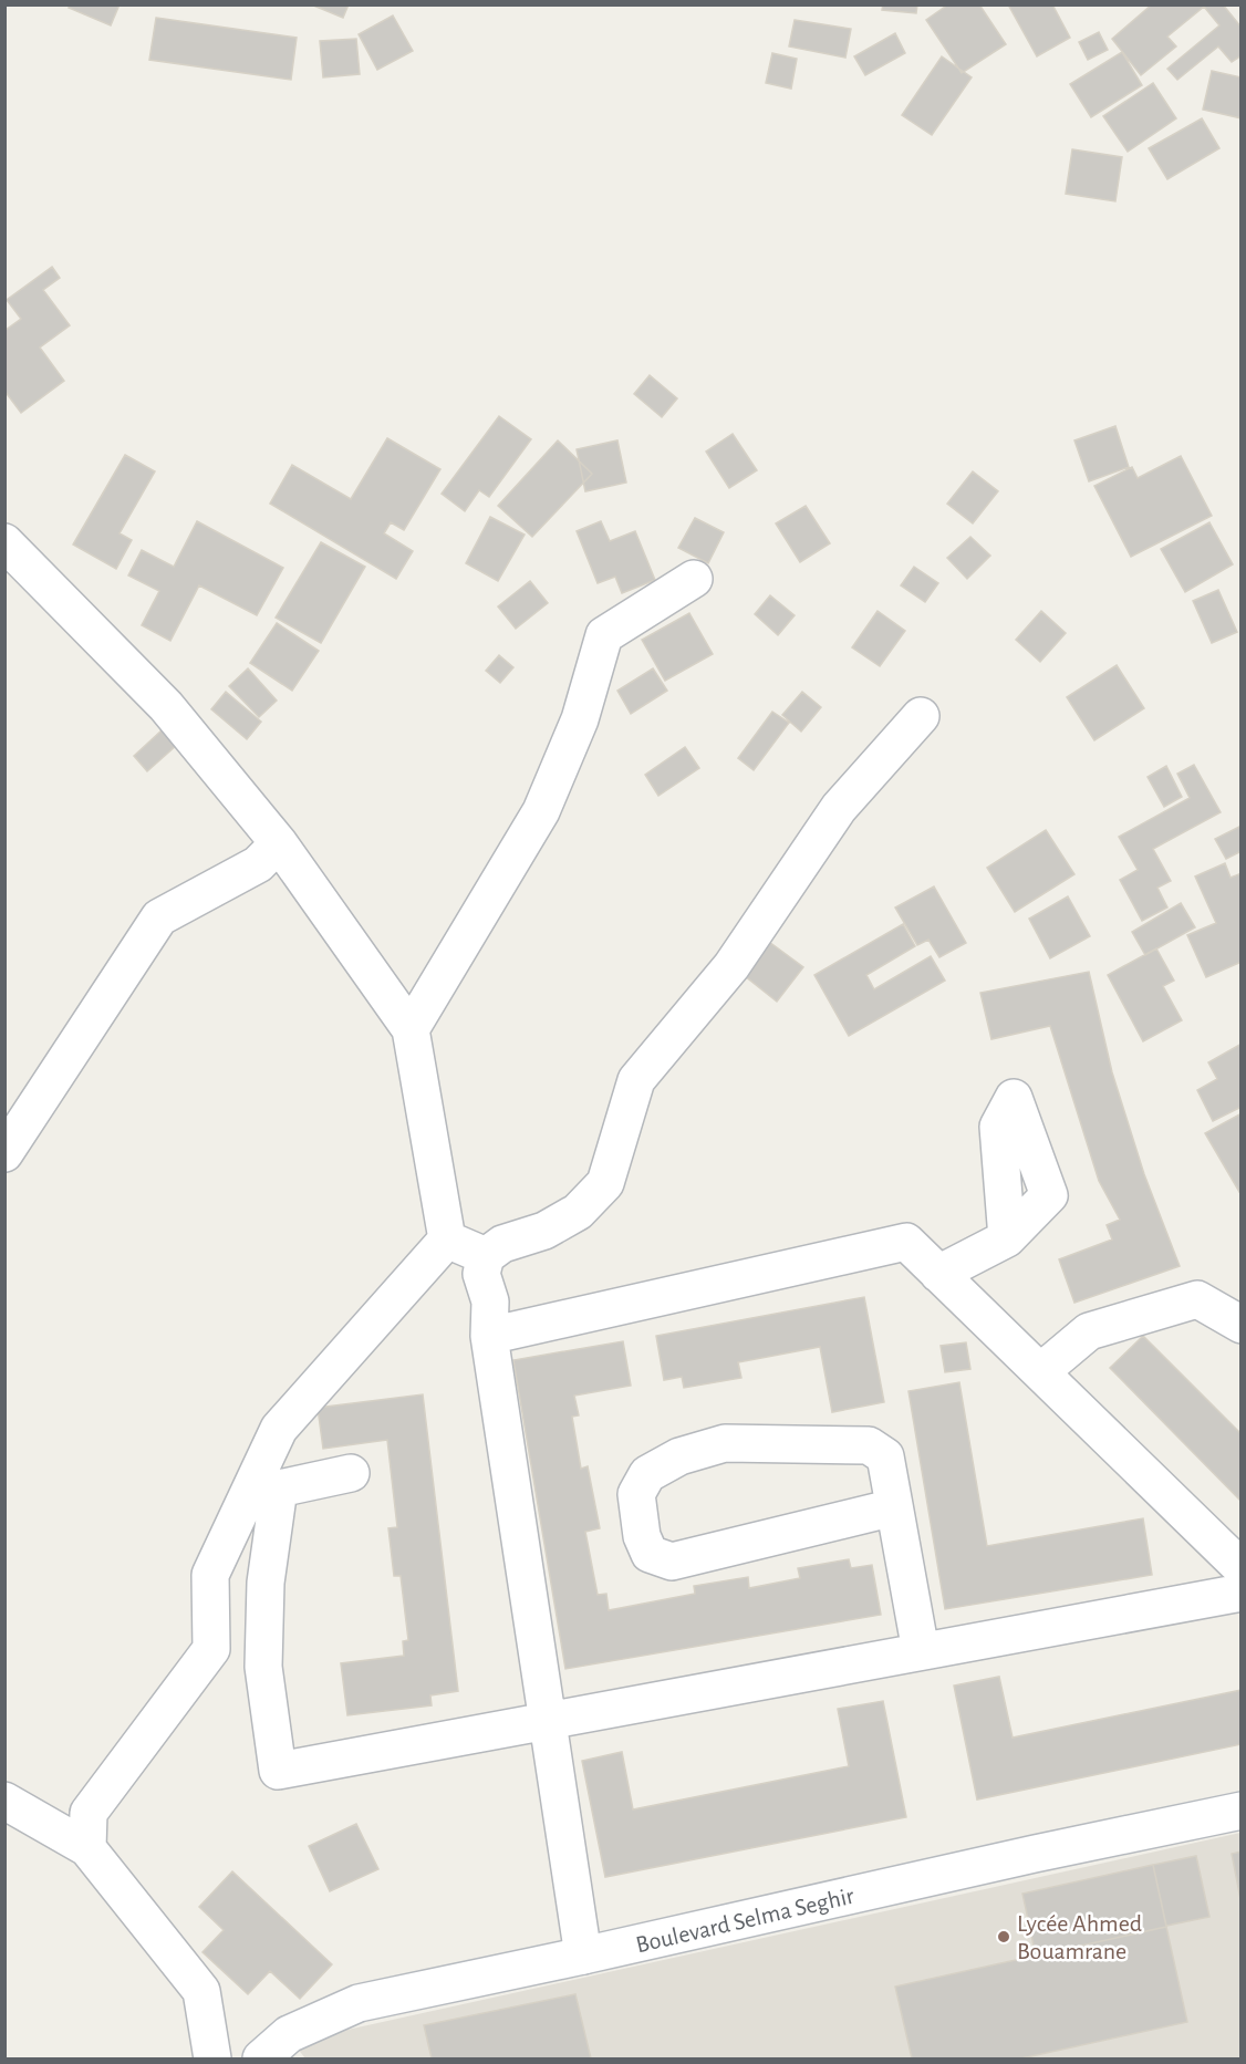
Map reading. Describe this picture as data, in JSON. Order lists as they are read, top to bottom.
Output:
{
  "streets": {
    "street": ["Boulevard Selma Seghir"]
  },
  "places": ["Lycée Ahmed Bouamrane"]
}
